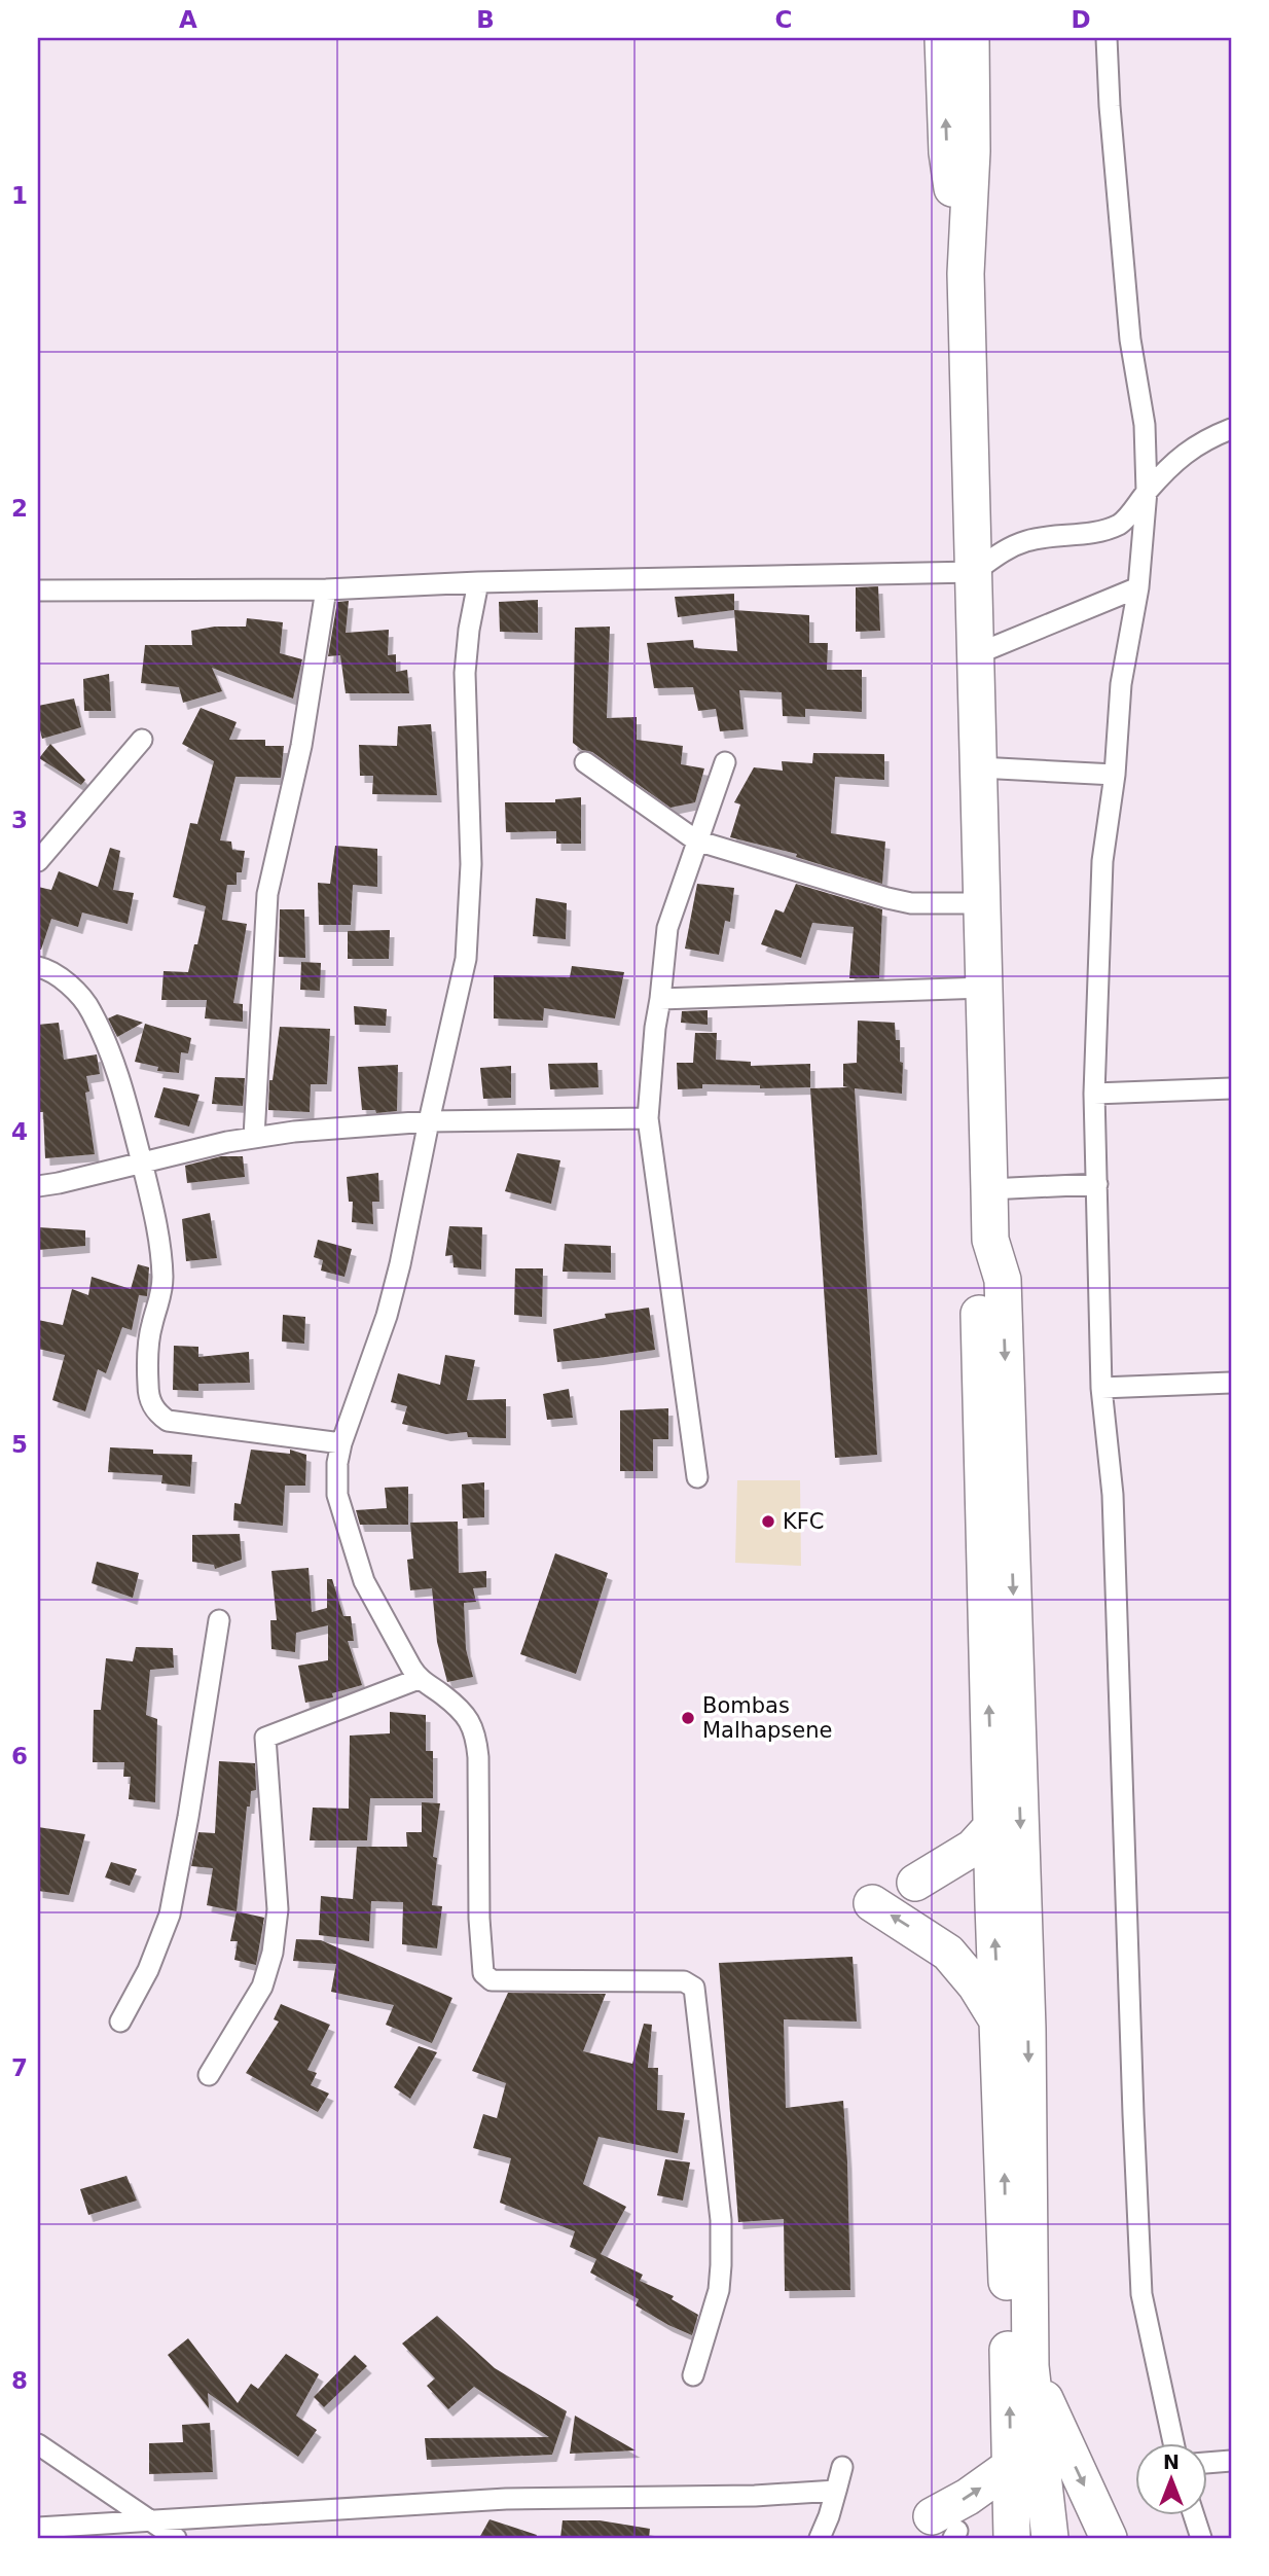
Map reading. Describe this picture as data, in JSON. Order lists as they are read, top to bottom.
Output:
{
  "places": ["KFC", "Bombas Malhapsene"],
  "north": "top",
  "grid": {
    "columns": [
      "A",
      "B",
      "C",
      "D"
    ],
    "rows": [
      "1",
      "2",
      "3",
      "4",
      "5",
      "6",
      "7",
      "8"
    ]
  }
}
